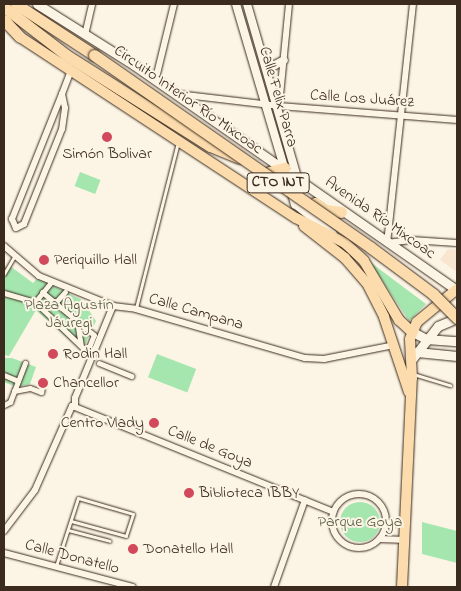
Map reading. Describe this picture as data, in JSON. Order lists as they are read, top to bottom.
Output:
{
  "streets": {
    "highway": ["Circuito Interior Río Mixcoac", "CTO INT"],
    "main road": ["Avenida Río Mixcoac"],
    "street": [
      "Calle Felix Parra",
      "Calle Los Juárez",
      "Calle Campana",
      "Calle de Goya",
      "Calle Donatello"
    ]
  },
  "crossings": [
    ["Calle Felix Parra", "Calle Los Juárez"],
    ["Calle Felix Parra", "CTO INT"],
    ["Calle Felix Parra", "Avenida Río Mixcoac"],
    ["Calle Los Juárez", "Avenida Río Mixcoac"],
    ["CTO INT", "Calle Campana"]
  ],
  "parks": ["Plaza Agustín Jáuregi", "Parque Goya"],
  "places": [
    "Simón Bolivar",
    "Periquillo Hall",
    "Rodin Hall",
    "Chancellor",
    "Centro Vlady",
    "Biblioteca IBBY",
    "Donatello Hall"
  ]
}
